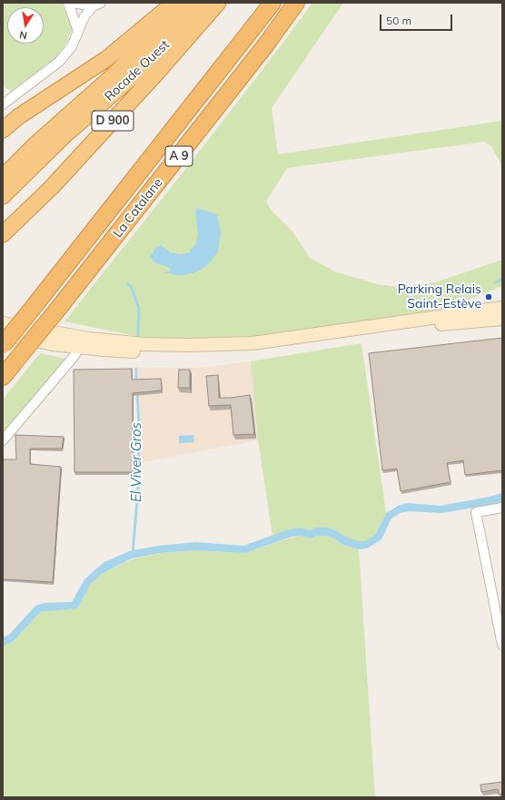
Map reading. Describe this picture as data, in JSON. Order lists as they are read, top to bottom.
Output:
{
  "streets": {
    "highway": [
      "Rocade Ouest",
      "D 900",
      "A 9",
      "La Catalane"
    ]
  },
  "water": ["El Viver Gros"],
  "places": ["Parking Relais Saint-Estève"],
  "scale_bar": "50 m",
  "north": "bottom"
}
